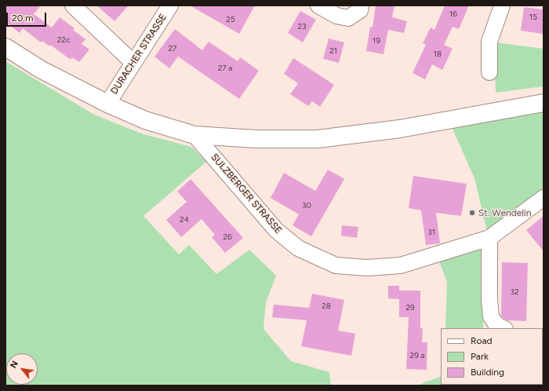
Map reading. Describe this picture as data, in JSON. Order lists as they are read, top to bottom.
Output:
{
  "streets": {
    "street": ["DURACHER STRASSE", "SULZBERGER STRASSE"]
  },
  "places": ["St. Wendelin"],
  "house_numbers": [
    "16",
    "15",
    "25",
    "23",
    "22c",
    "19",
    "27",
    "21",
    "18",
    "27 a",
    "30",
    "24",
    "31",
    "26",
    "32",
    "28",
    "29",
    "29 a"
  ],
  "legend": ["Road", "Park", "Building"],
  "scale_bar": "20 m",
  "north": "top left"
}
